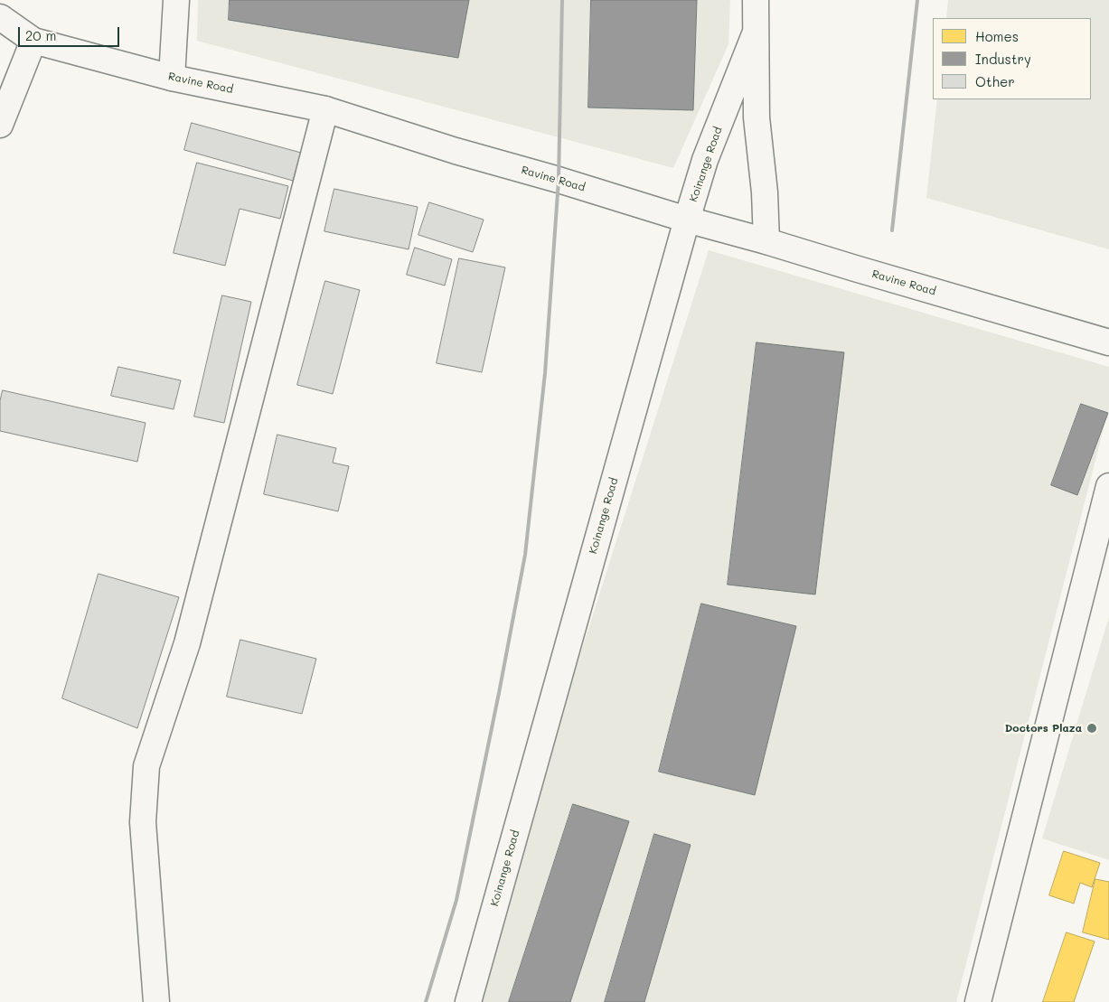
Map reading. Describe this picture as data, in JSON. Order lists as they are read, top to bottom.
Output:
{
  "streets": {
    "street": ["Ravine Road", "Koinange Road"]
  },
  "crossings": [
    ["Ravine Road", "Koinange Road"]
  ],
  "places": ["Doctors Plaza"],
  "legend": ["Homes", "Industry", "Other"],
  "scale_bar": "20 m"
}
